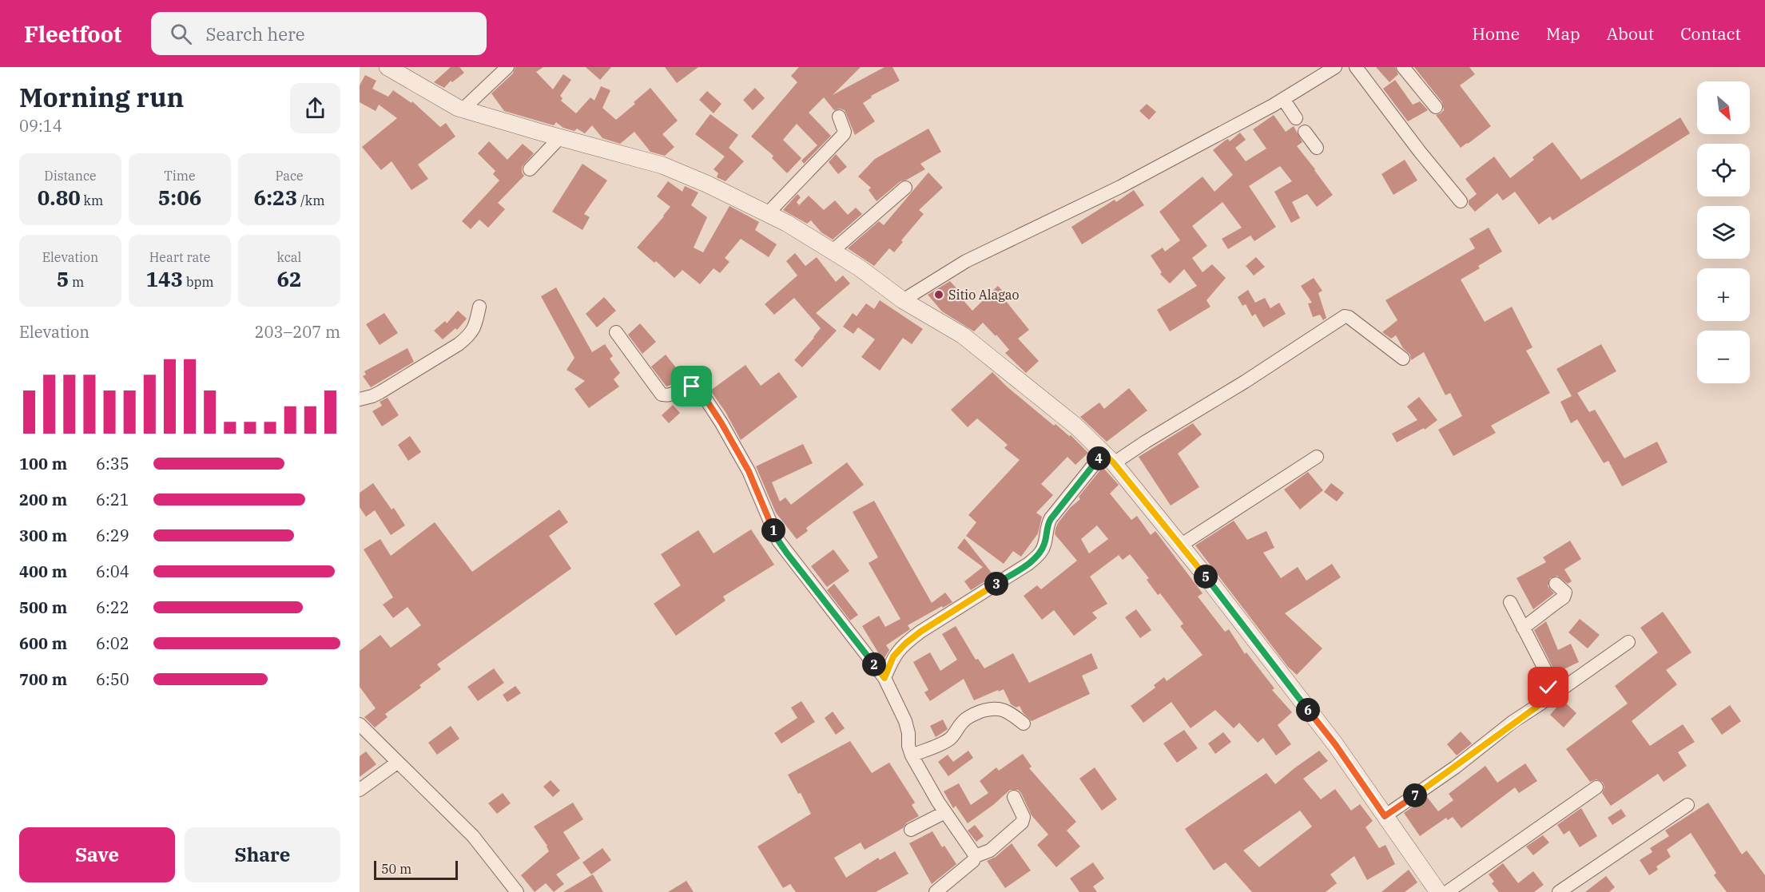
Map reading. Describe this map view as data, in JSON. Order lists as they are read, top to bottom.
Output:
{
  "places": ["Sitio Alagao"],
  "scale_bar": "50 m",
  "north": "bottom right",
  "page": {
    "header": "Fleetfoot",
    "search": "Search here",
    "nav": [
      "Home",
      "Map",
      "About",
      "Contact"
    ],
    "heading": ["Morning run", "09:14"],
    "map_buttons": ["+", "−"],
    "stats": [
      ["Distance", "0.80 km"],
      ["Time", "5:06"],
      ["Pace", "6:23 /km"],
      ["Elevation", "5 m"],
      ["Heart rate", "143 bpm"],
      ["kcal", "62"]
    ],
    "chart": ["Elevation", "203–207 m"],
    "list": [
      {
        "name": "100 m",
        "note": "6:35"
      },
      {
        "name": "200 m",
        "note": "6:21"
      },
      {
        "name": "300 m",
        "note": "6:29"
      },
      {
        "name": "400 m",
        "note": "6:04"
      },
      {
        "name": "500 m",
        "note": "6:22"
      },
      {
        "name": "600 m",
        "note": "6:02"
      },
      {
        "name": "700 m",
        "note": "6:50"
      }
    ],
    "pins": [
      "4",
      "1",
      "5",
      "3",
      "2",
      "6",
      "7"
    ],
    "buttons": ["Save", "Share"],
    "scale": "50 m"
  }
}
